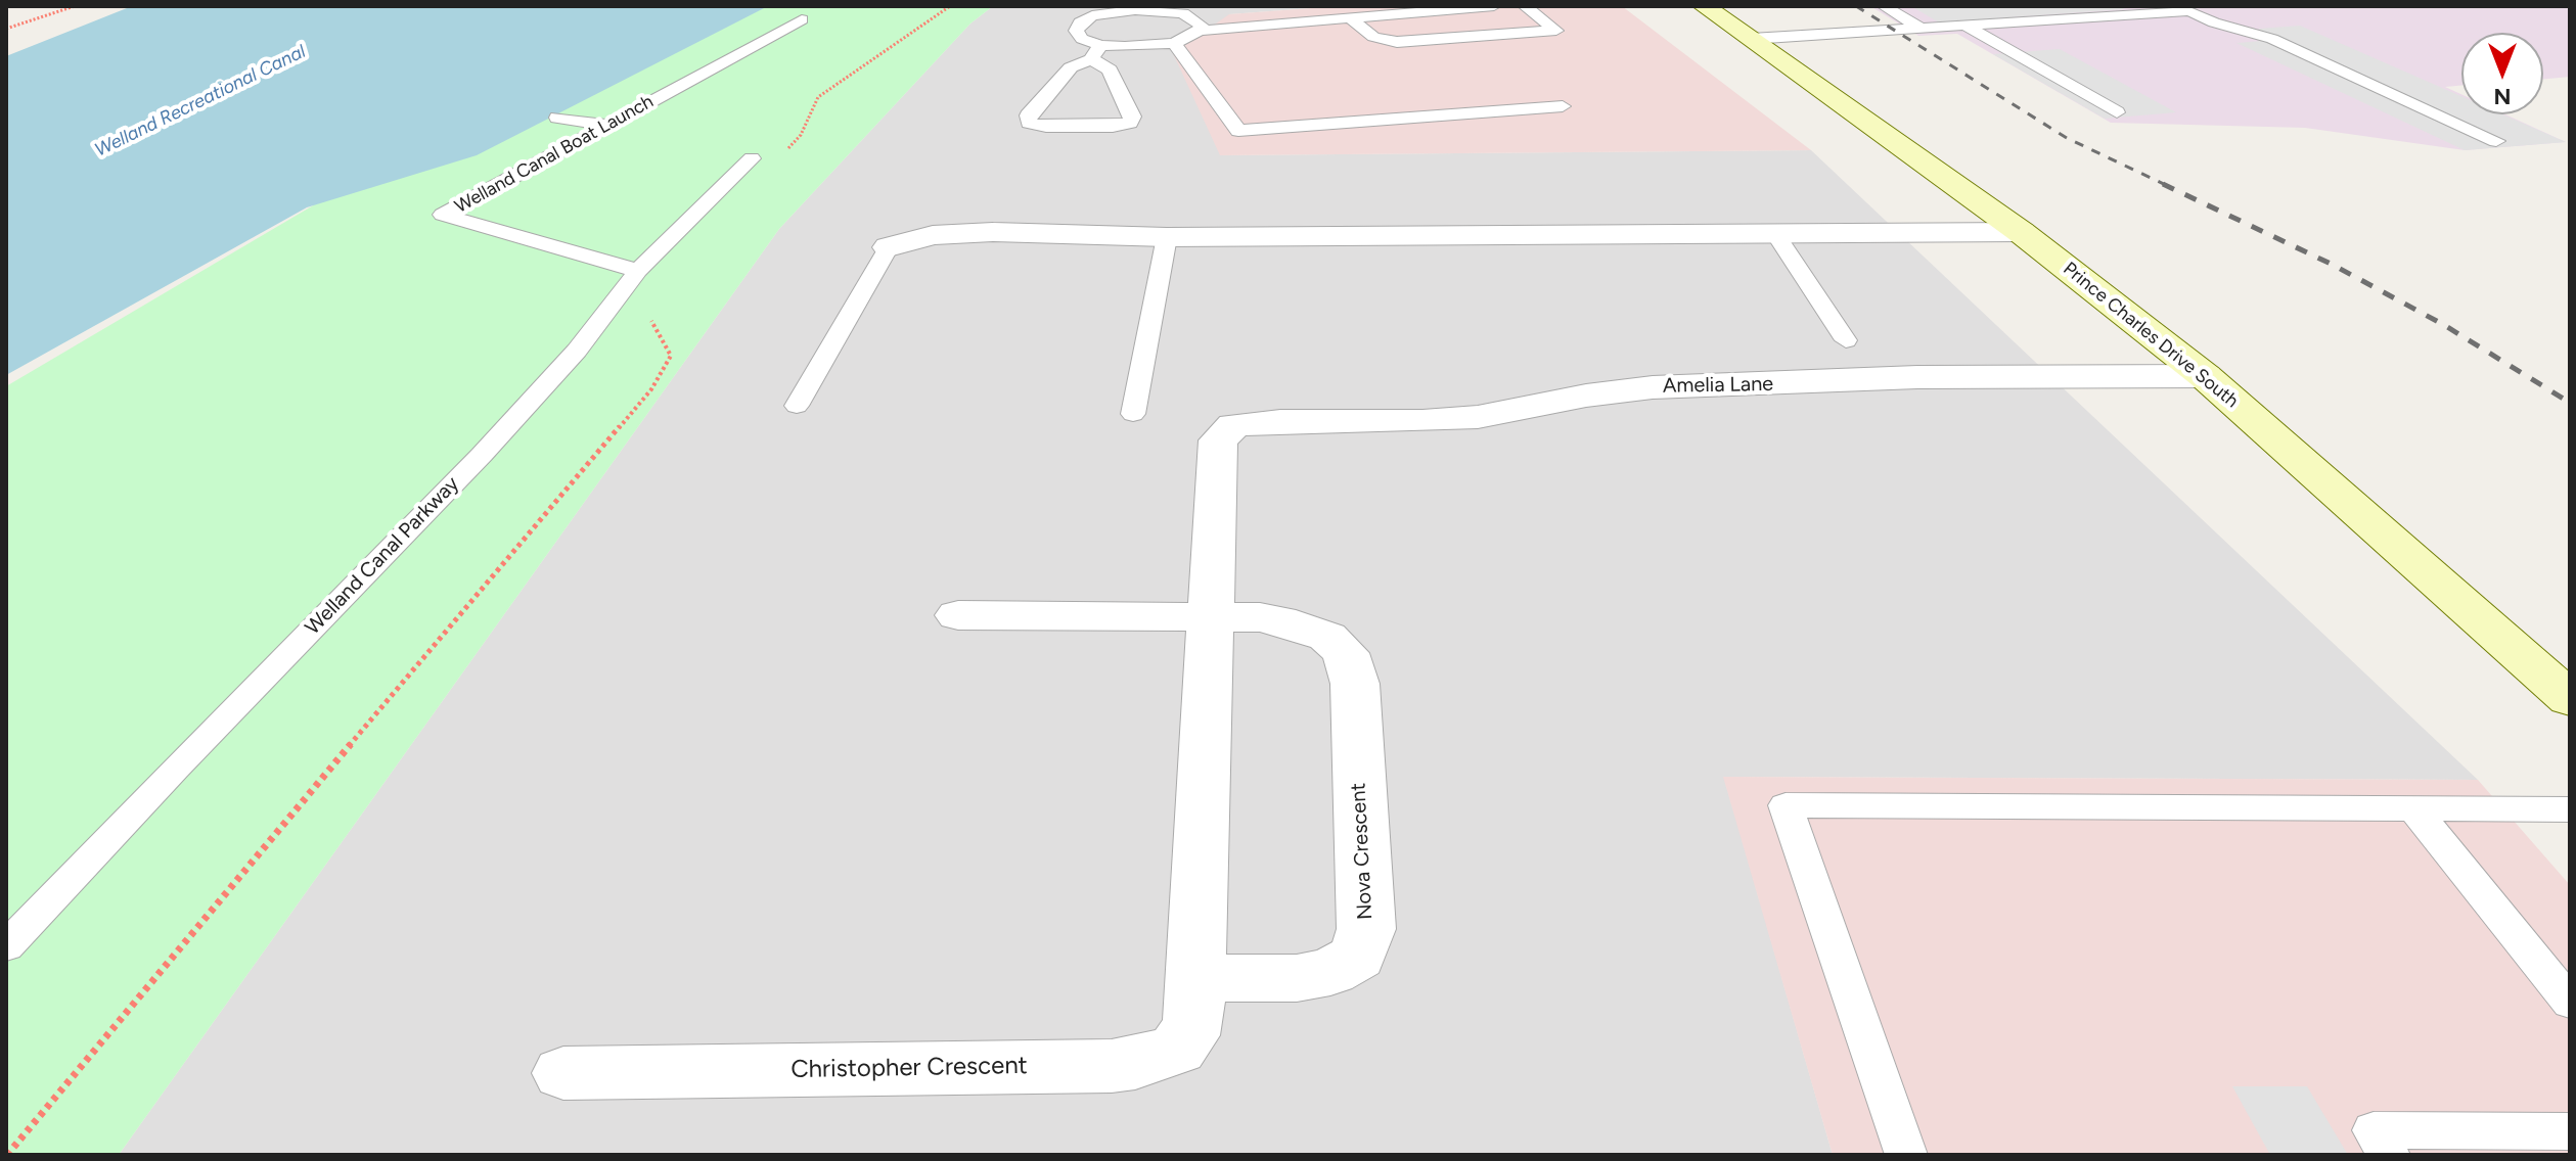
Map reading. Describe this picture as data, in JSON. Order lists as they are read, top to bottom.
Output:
{
  "streets": {
    "main road": ["Prince Charles Drive South"],
    "street": ["Amelia Lane", "Nova Crescent", "Christopher Crescent"],
    "lane": ["Welland Canal Boat Launch", "Welland Canal Parkway"]
  },
  "crossings": [
    ["Welland Canal Boat Launch", "Welland Canal Parkway"],
    ["Prince Charles Drive South", "Amelia Lane"],
    ["Amelia Lane", "Nova Crescent"],
    ["Nova Crescent", "Christopher Crescent"]
  ],
  "water": ["Welland Recreational Canal"],
  "north": "bottom"
}
